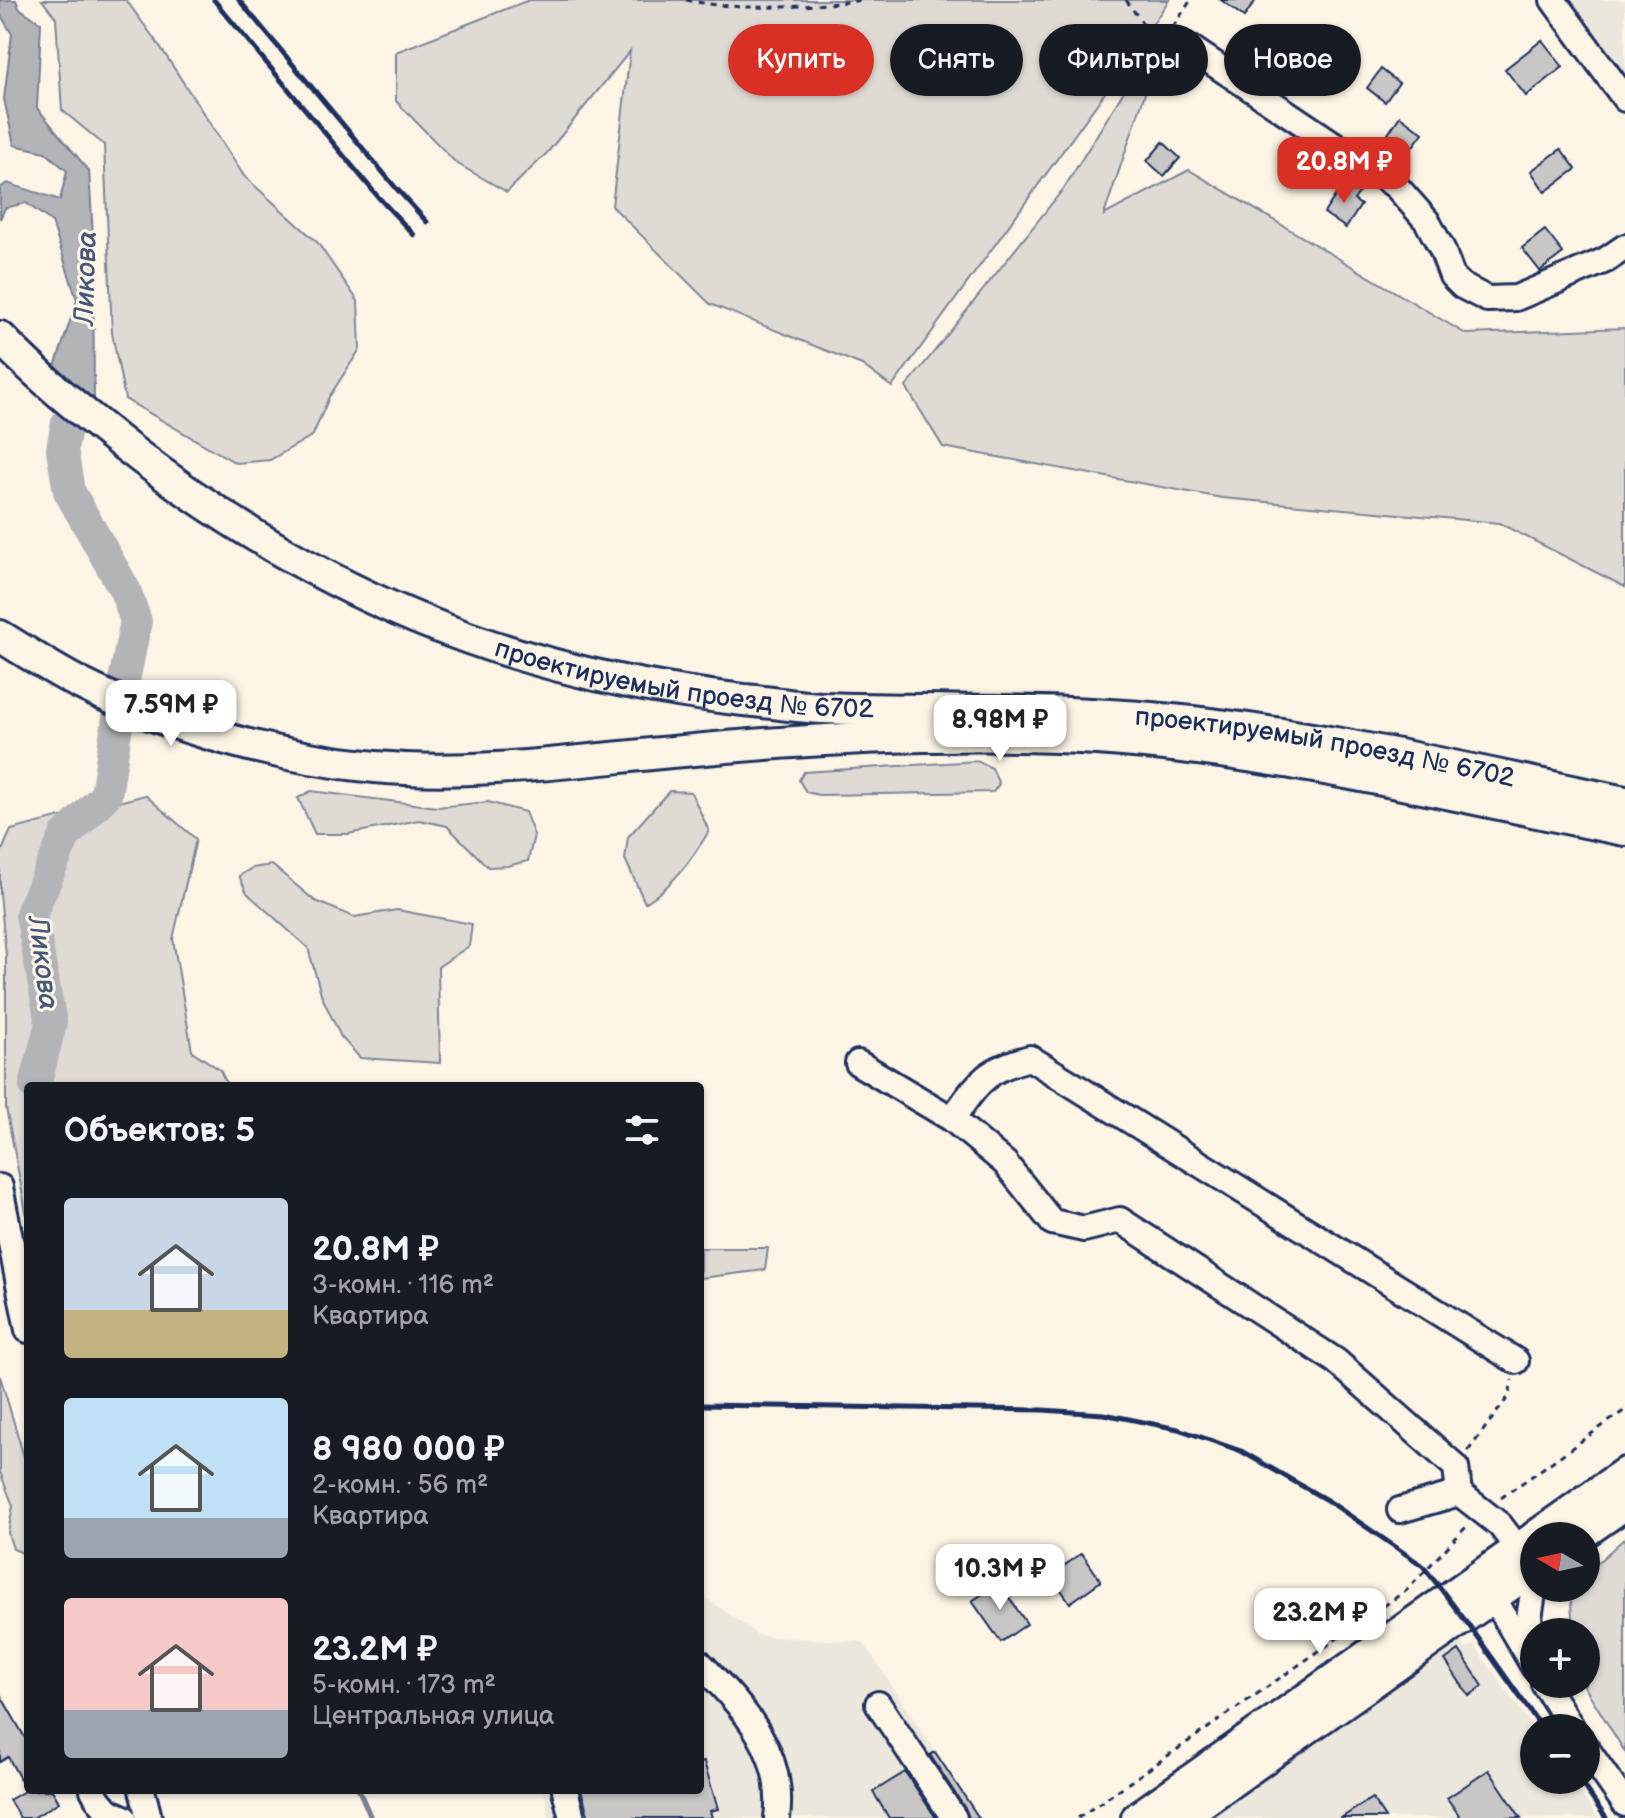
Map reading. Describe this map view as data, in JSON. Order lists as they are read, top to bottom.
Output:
{
  "streets": {
    "main road": ["проектируемый проезд № 6702"]
  },
  "water": ["Ликова"],
  "north": "left",
  "page": {
    "chip": [
      "Купить",
      "Снять",
      "Фильтры",
      "Новое"
    ],
    "price": [
      "20.8M ₽",
      "7.59M ₽",
      "8.98M ₽",
      "10.3M ₽",
      "23.2M ₽"
    ],
    "heading": "Объектов: 5",
    "list": [
      {
        "name": "20.8M ₽",
        "note": "3-комн. · 116 m² · Квартира"
      },
      {
        "name": "8 980 000 ₽",
        "note": "2-комн. · 56 m² · Квартира"
      },
      {
        "name": "23.2M ₽",
        "note": "5-комн. · 173 m² · Центральная улица"
      }
    ],
    "map_buttons": ["+", "−"]
  }
}
